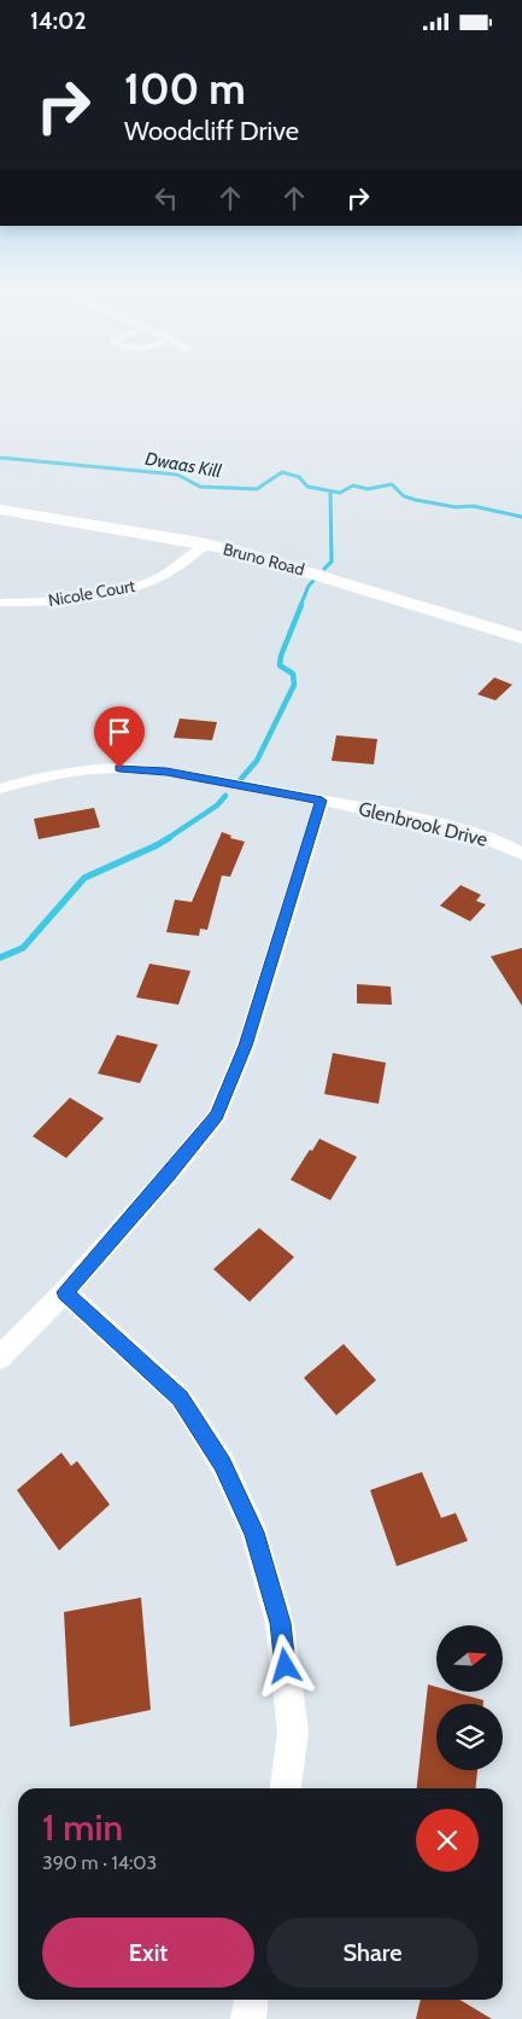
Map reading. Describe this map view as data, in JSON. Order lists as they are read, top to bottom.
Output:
{
  "streets": {
    "street": ["Bruno Road", "Nicole Court", "Glenbrook Drive"]
  },
  "crossings": [
    ["Bruno Road", "Nicole Court"]
  ],
  "water": ["Dwaas Kill"],
  "north": "right",
  "page": {
    "status": "14:02",
    "turn": ["100 m", "Woodcliff Drive"],
    "heading": ["1 min", "390 m · 14:03"],
    "buttons": ["Exit", "Share"]
  }
}
